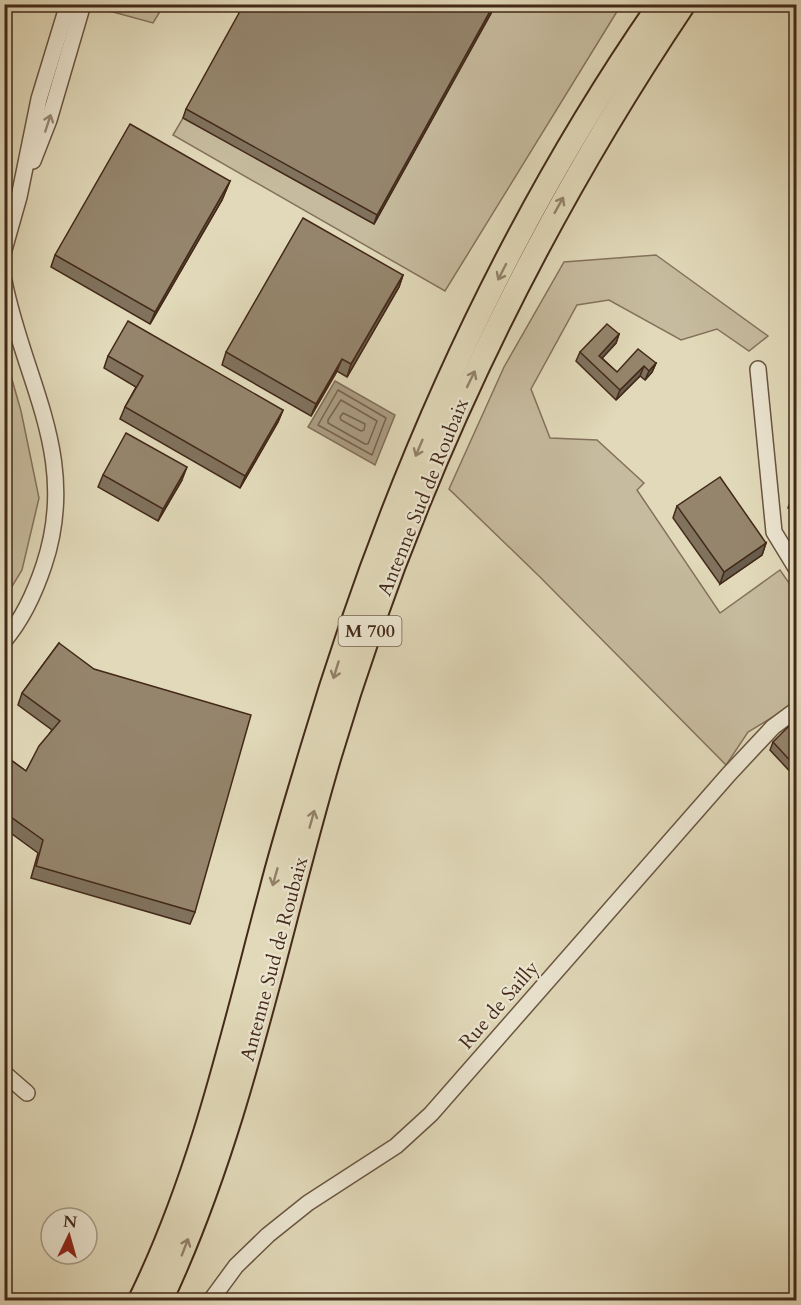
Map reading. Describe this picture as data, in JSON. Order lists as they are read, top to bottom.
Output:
{
  "streets": {
    "highway": ["Antenne Sud de Roubaix", "M 700"],
    "street": ["Rue de Sailly"]
  },
  "north": "top"
}
